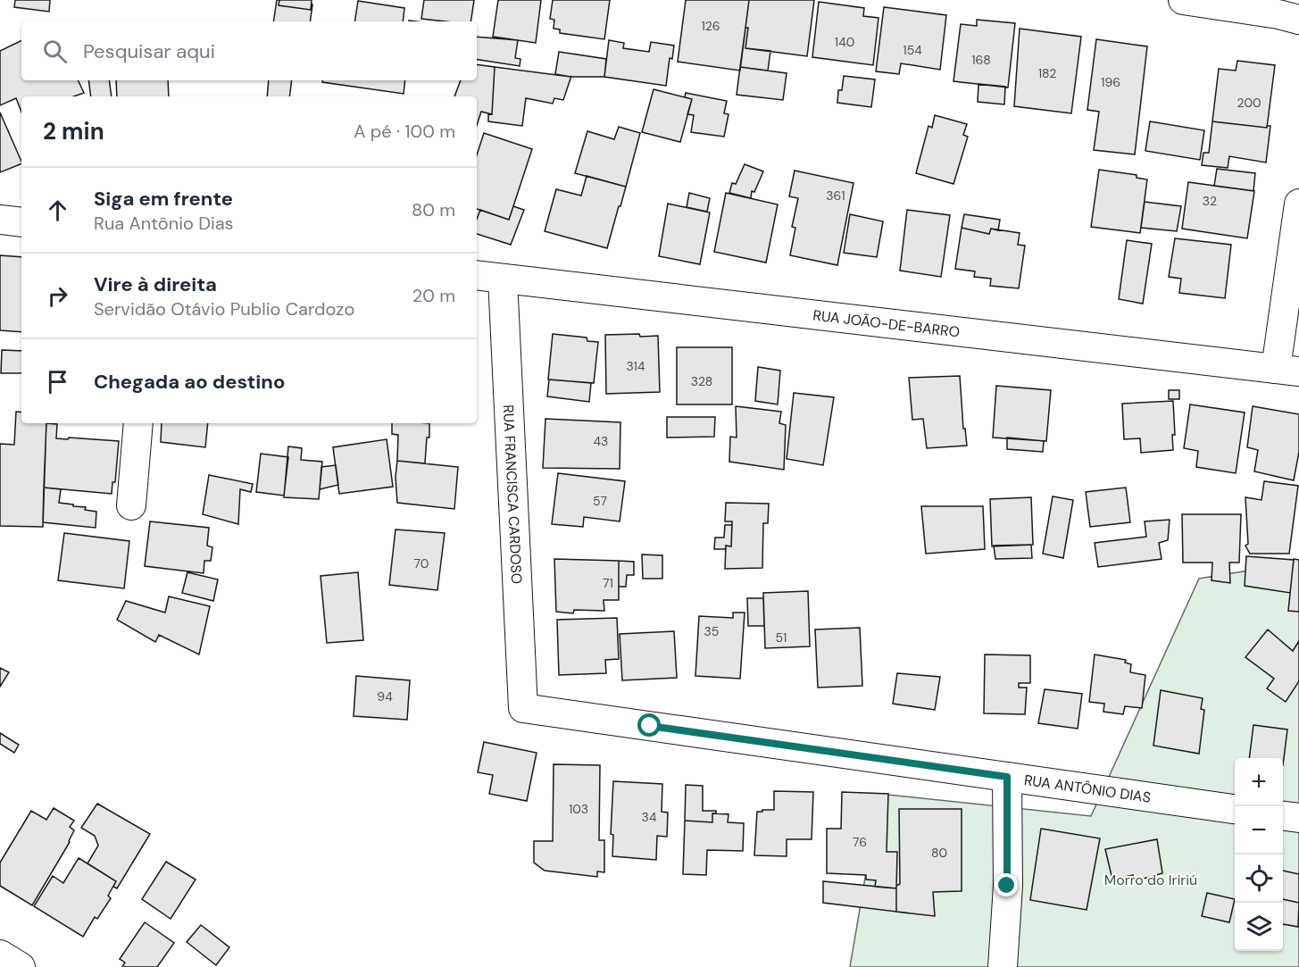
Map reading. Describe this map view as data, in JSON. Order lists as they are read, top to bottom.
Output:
{
  "streets": {
    "street": ["RUA JOÃO-DE-BARRO", "RUA FRANCISCA CARDOSO", "RUA ANTÔNIO DIAS"]
  },
  "crossings": [
    ["RUA JOÃO-DE-BARRO", "RUA FRANCISCA CARDOSO"],
    ["RUA FRANCISCA CARDOSO", "RUA ANTÔNIO DIAS"]
  ],
  "parks": ["Morro do Iririú"],
  "house_numbers": [
    "126",
    "140",
    "154",
    "168",
    "182",
    "196",
    "200",
    "361",
    "32",
    "314",
    "328",
    "43",
    "57",
    "70",
    "71",
    "35",
    "51",
    "94",
    "103",
    "34",
    "76",
    "80"
  ],
  "page": {
    "search": "Pesquisar aqui",
    "heading": ["2 min", "A pé · 100 m"],
    "list": [
      ["Siga em frente", "Rua Antônio Dias", "80 m"],
      ["Vire à direita", "Servidão Otávio Publio Cardozo", "20 m"],
      "Chegada ao destino"
    ],
    "map_buttons": ["+", "−"]
  }
}
